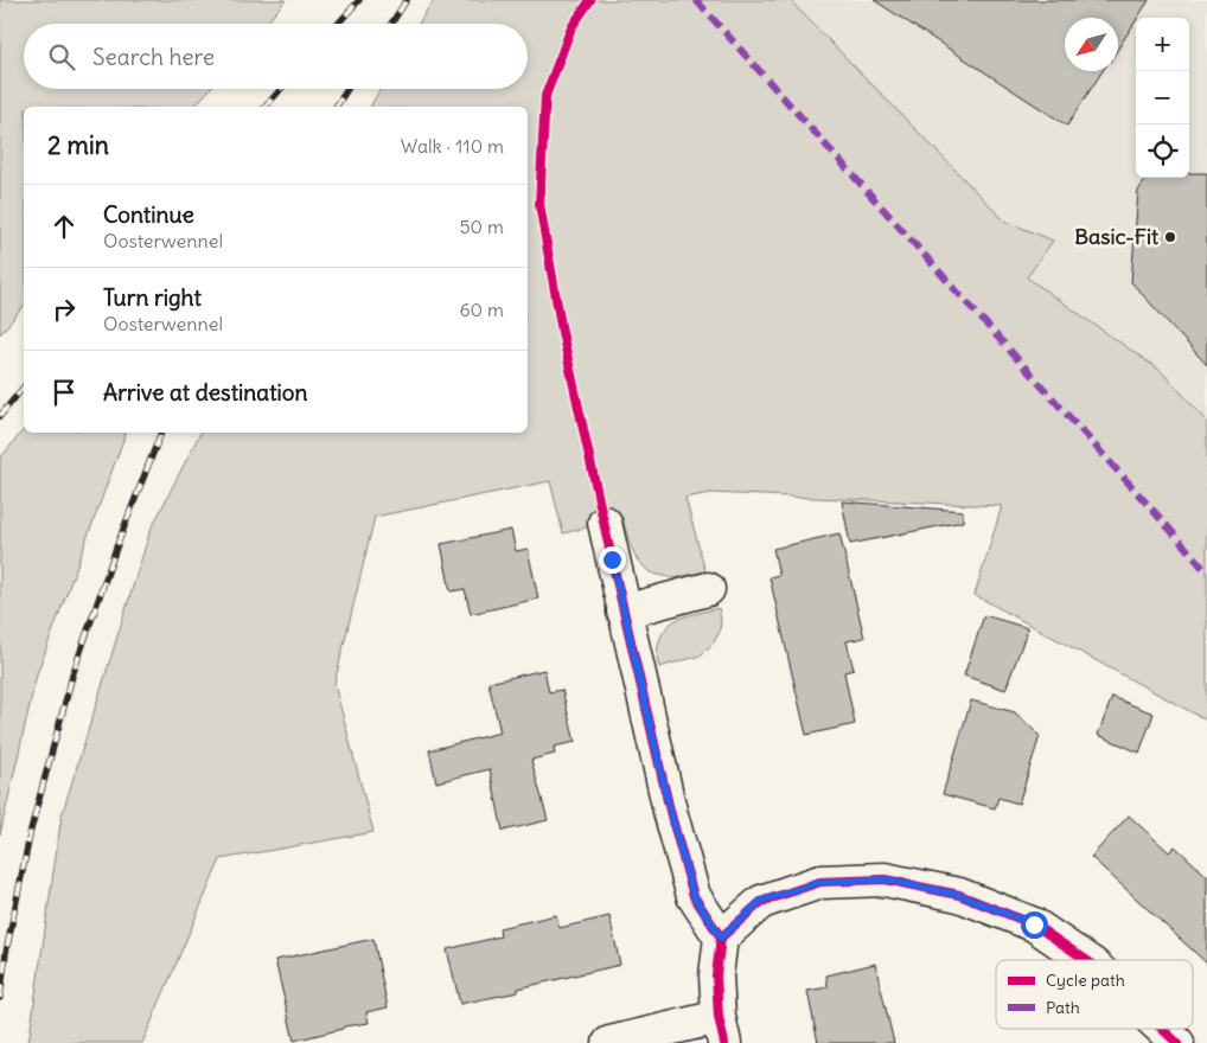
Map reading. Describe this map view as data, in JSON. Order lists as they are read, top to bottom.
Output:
{
  "places": ["Basic-Fit"],
  "legend": ["Cycle path", "Path"],
  "north": "bottom left",
  "page": {
    "map_buttons": ["+", "−"],
    "search": "Search here",
    "heading": ["2 min", "Walk · 110 m"],
    "list": [
      ["Continue", "Oosterwennel", "50 m"],
      ["Turn right", "Oosterwennel", "60 m"],
      "Arrive at destination"
    ]
  }
}
